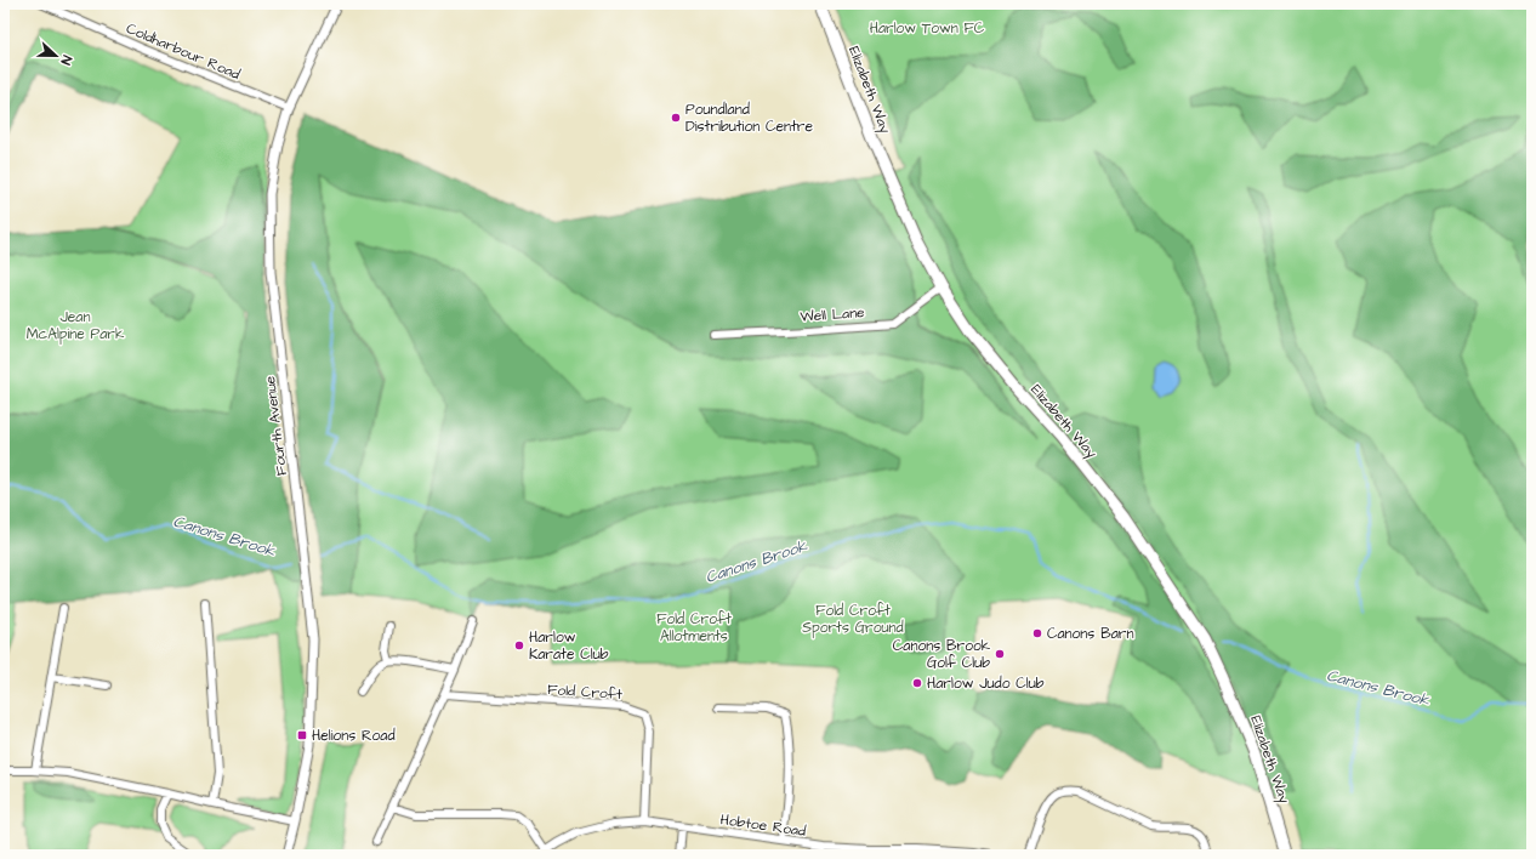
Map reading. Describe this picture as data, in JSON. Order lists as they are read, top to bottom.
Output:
{
  "streets": {
    "main road": ["Elizabeth Way"],
    "street": [
      "Coldharbour Road",
      "Well Lane",
      "Fourth Avenue",
      "Fold Croft",
      "Hobtoe Road"
    ]
  },
  "crossings": [
    ["Coldharbour Road", "Fourth Avenue"],
    ["Elizabeth Way", "Well Lane"],
    ["Fold Croft", "Hobtoe Road"]
  ],
  "water": ["Canons Brook"],
  "parks": [
    "Harlow Town FC",
    "Jean McAlpine Park",
    "Fold Croft Sports Ground",
    "Fold Croft Allotments"
  ],
  "places": {
    "other": [
      "Poundland Distribution Centre",
      "Canons Barn",
      "Harlow Karate Club",
      "Canons Brook Golf Club",
      "Harlow Judo Club"
    ],
    "transit": ["Helions Road"]
  },
  "north": "right"
}
